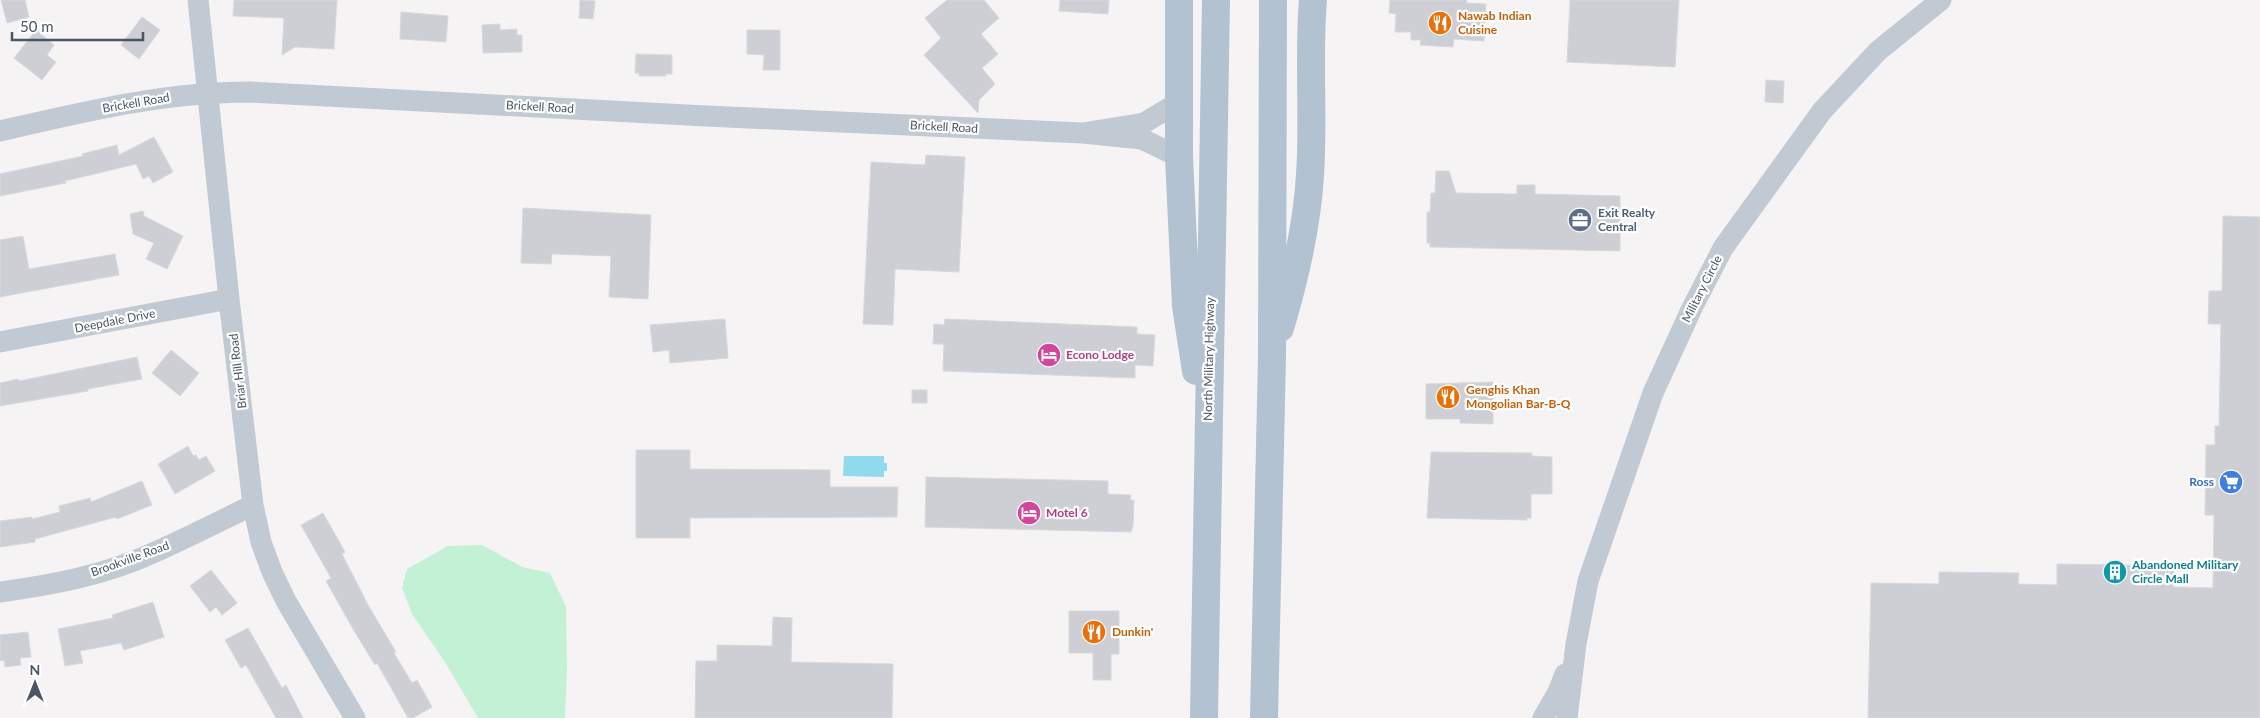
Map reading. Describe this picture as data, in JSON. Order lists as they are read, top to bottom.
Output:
{
  "streets": {
    "main road": ["North Military Highway"],
    "street": [
      "Brickell Road",
      "Military Circle",
      "Deepdale Drive",
      "Briar Hill Road",
      "Brookville Road"
    ]
  },
  "crossings": [
    ["Brickell Road", "Briar Hill Road"],
    ["Deepdale Drive", "Briar Hill Road"],
    ["Briar Hill Road", "Brookville Road"]
  ],
  "places": {
    "restaurant": ["Nawab Indian Cuisine", "Genghis Khan Mongolian Bar-B-Q", "Dunkin'"],
    "office": ["Exit Realty Central"],
    "hotel": ["Econo Lodge", "Motel 6"],
    "supermarket": ["Ross"],
    "building": ["Abandoned Military Circle Mall"]
  },
  "scale_bar": "50 m",
  "north": "top"
}
